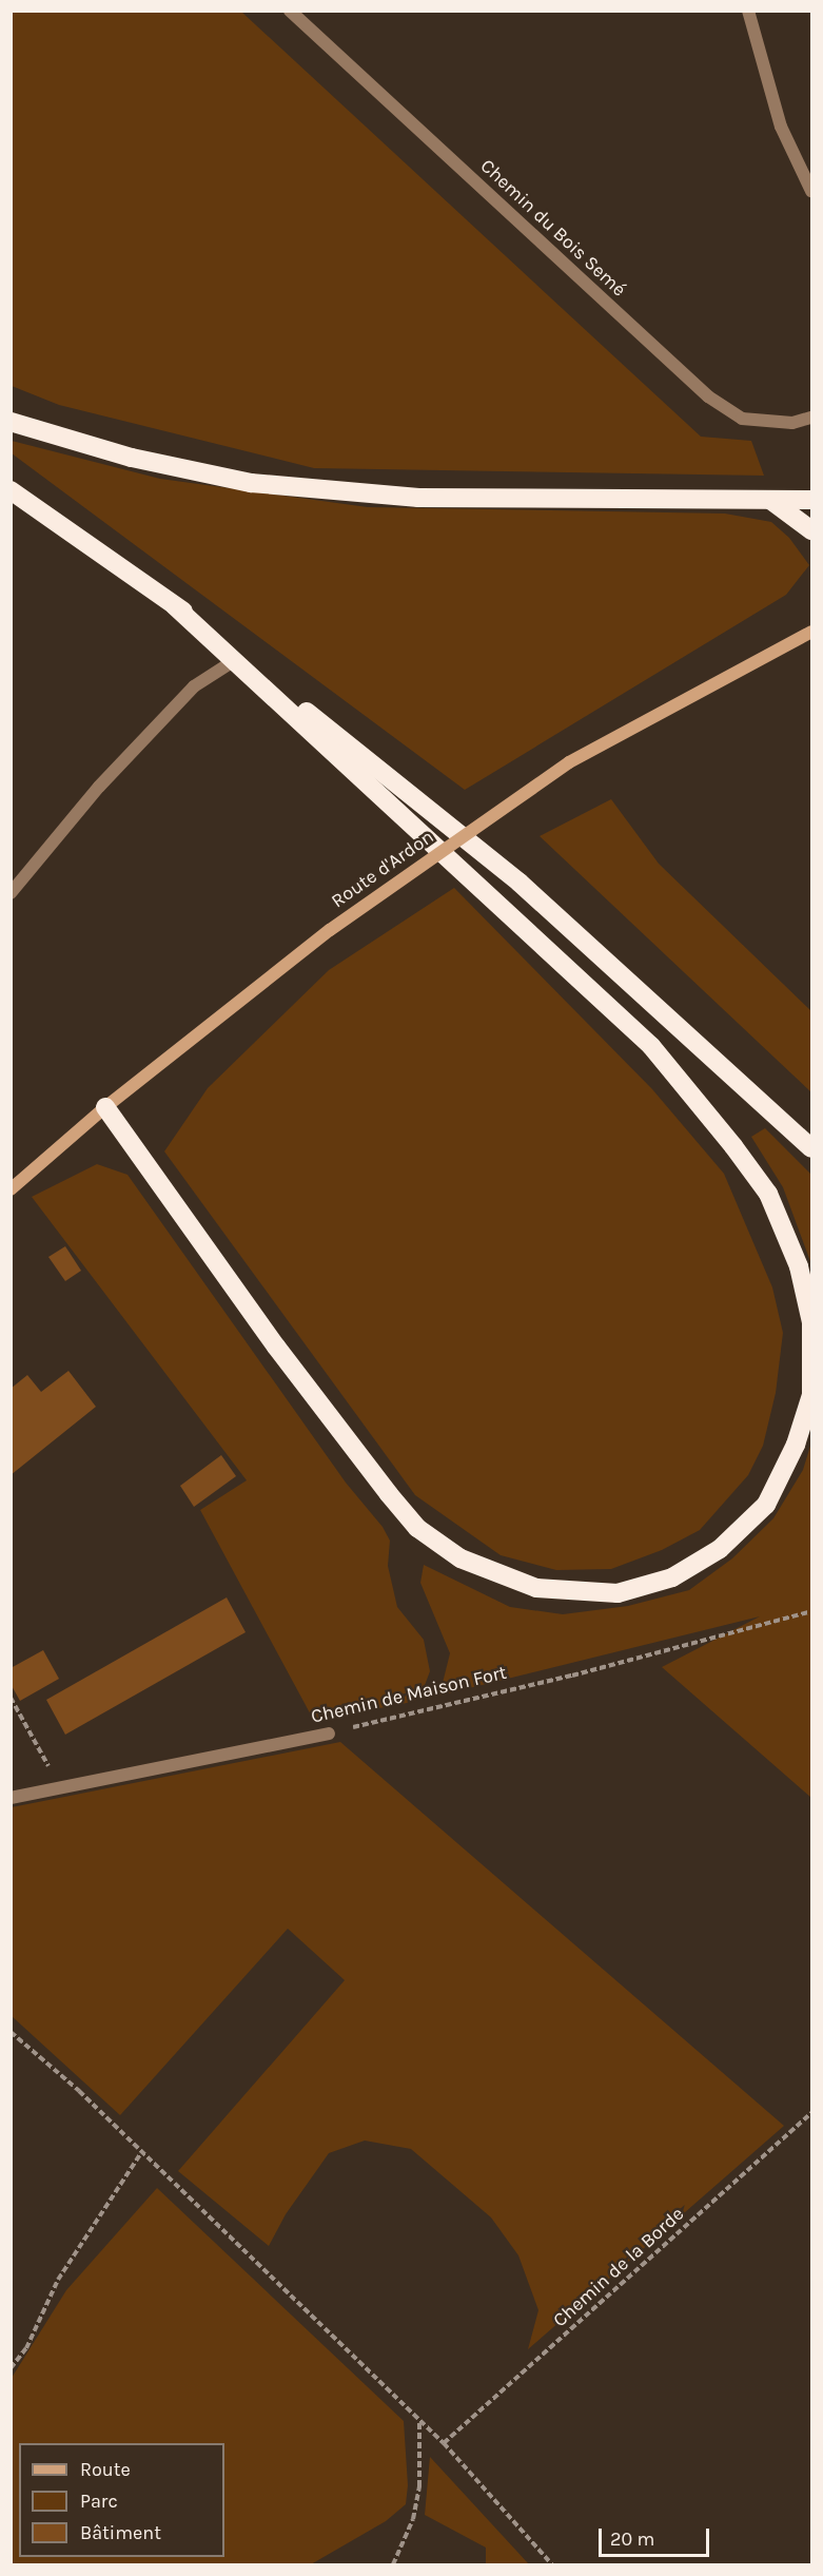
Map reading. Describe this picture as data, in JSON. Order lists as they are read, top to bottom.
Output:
{
  "streets": {
    "main road": ["Route d'Ardon"],
    "street": ["Chemin du Bois Semé", "Chemin de Maison Fort"],
    "path": ["Chemin de la Borde"]
  },
  "legend": ["Route", "Parc", "Bâtiment"],
  "scale_bar": "20 m"
}
